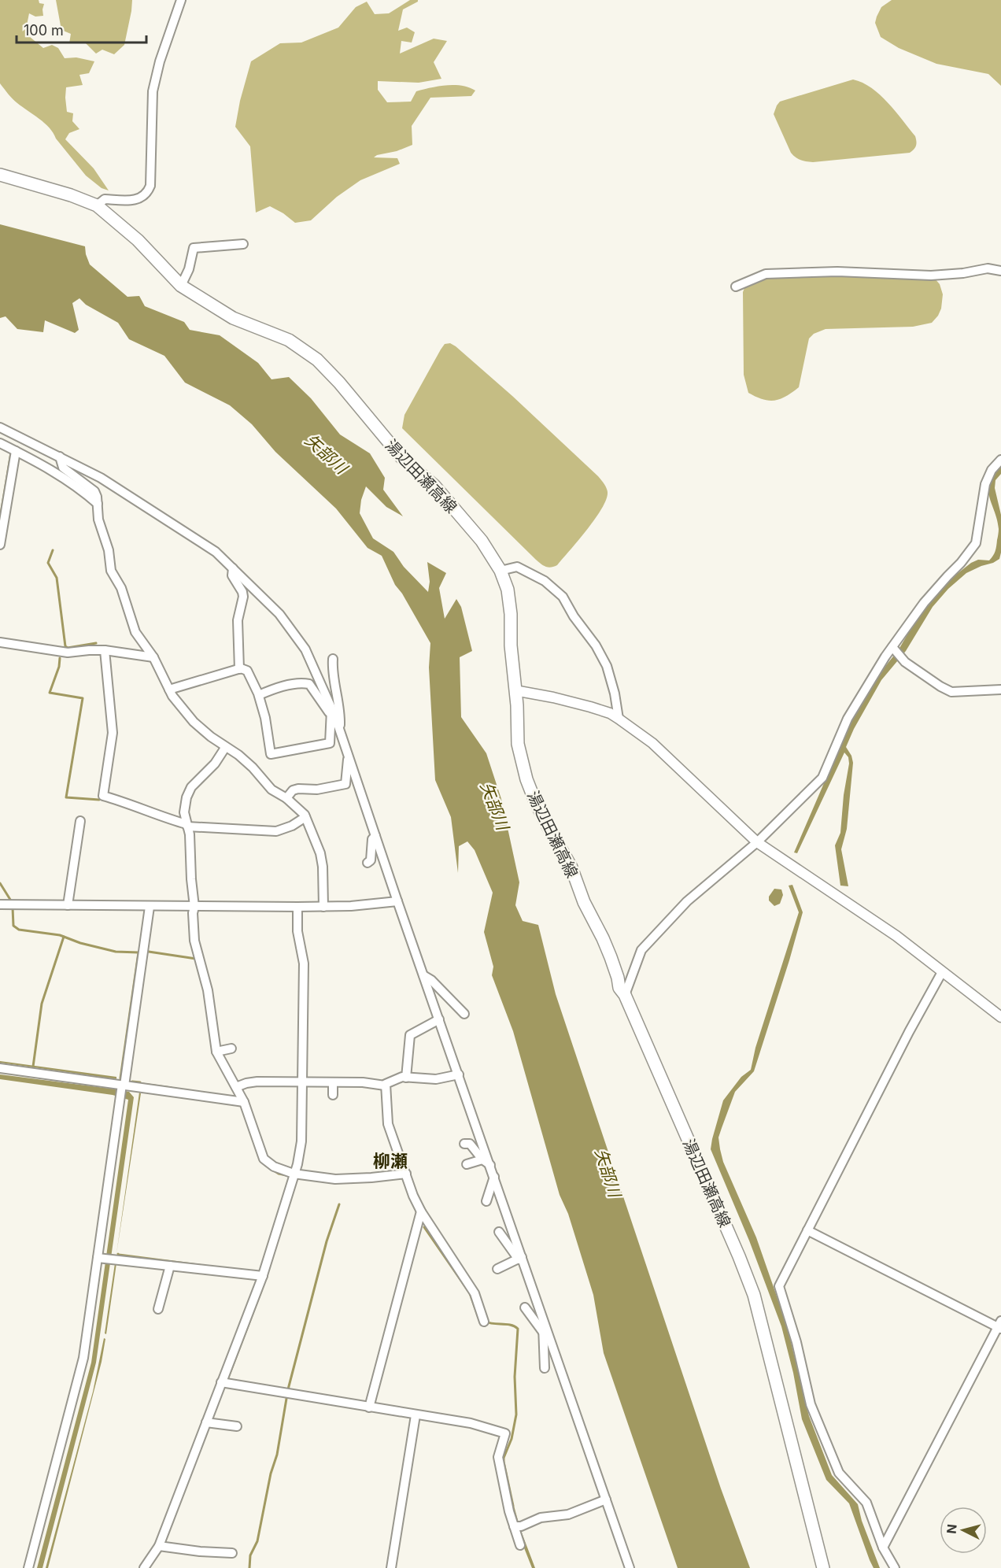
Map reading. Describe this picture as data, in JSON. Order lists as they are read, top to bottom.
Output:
{
  "streets": {
    "main road": ["湯辺田瀬高線"]
  },
  "districts": ["柳瀬"],
  "water": ["矢部川"],
  "scale_bar": "100 m",
  "north": "left"
}
